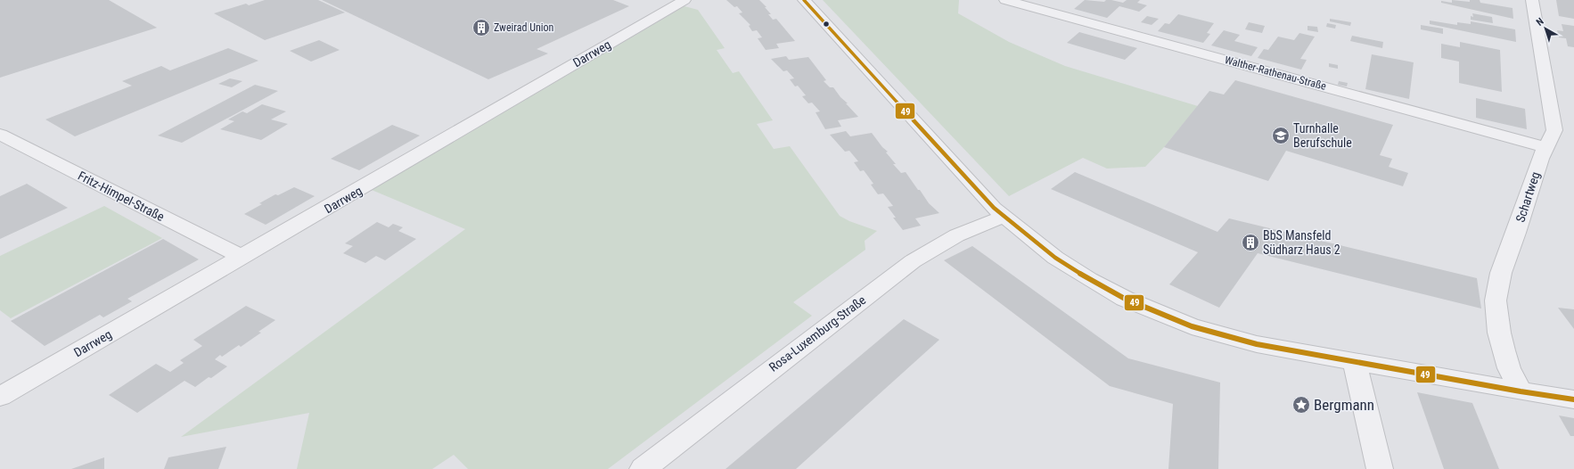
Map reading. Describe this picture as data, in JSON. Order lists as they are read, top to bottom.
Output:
{
  "streets": {
    "street": [
      "Darrweg",
      "Walther-Rathenau-Straße",
      "Fritz-Himpel-Straße",
      "Schartweg",
      "Rosa-Luxemburg-Straße"
    ]
  },
  "crossings": [
    ["Darrweg", "Fritz-Himpel-Straße"],
    ["Walther-Rathenau-Straße", "Schartweg"]
  ],
  "places": {
    "building": ["Zweirad Union", "BbS Mansfeld Südharz Haus 2"],
    "school or university": ["Turnhalle Berufschule"],
    "place": ["Bergmann"]
  },
  "lines": ["transit line 49"],
  "north": "top left"
}
